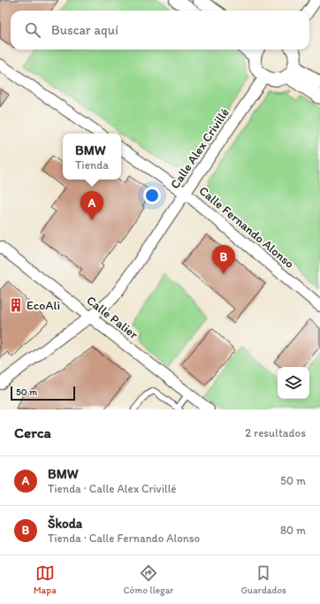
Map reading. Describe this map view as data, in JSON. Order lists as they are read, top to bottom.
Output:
{
  "streets": {
    "street": ["Calle Alex Crivillé", "Calle Fernando Alonso", "Calle Palier"]
  },
  "crossings": [
    ["Calle Alex Crivillé", "Calle Fernando Alonso"],
    ["Calle Alex Crivillé", "Calle Palier"]
  ],
  "places": {
    "building": ["EcoAli"]
  },
  "scale_bar": "50 m",
  "page": {
    "search": "Buscar aquí",
    "popup": ["BMW", "Tienda"],
    "pins": ["A", "B"],
    "scale": "50 m",
    "heading": ["Cerca", "2 resultados"],
    "list": [
      {
        "mark": "A",
        "name": "BMW",
        "note": "Tienda · Calle Alex Crivillé",
        "value": "50 m"
      },
      {
        "mark": "B",
        "name": "Škoda",
        "note": "Tienda · Calle Fernando Alonso",
        "value": "80 m"
      }
    ],
    "nav": ["Mapa", "Cómo llegar", "Guardados"]
  }
}
